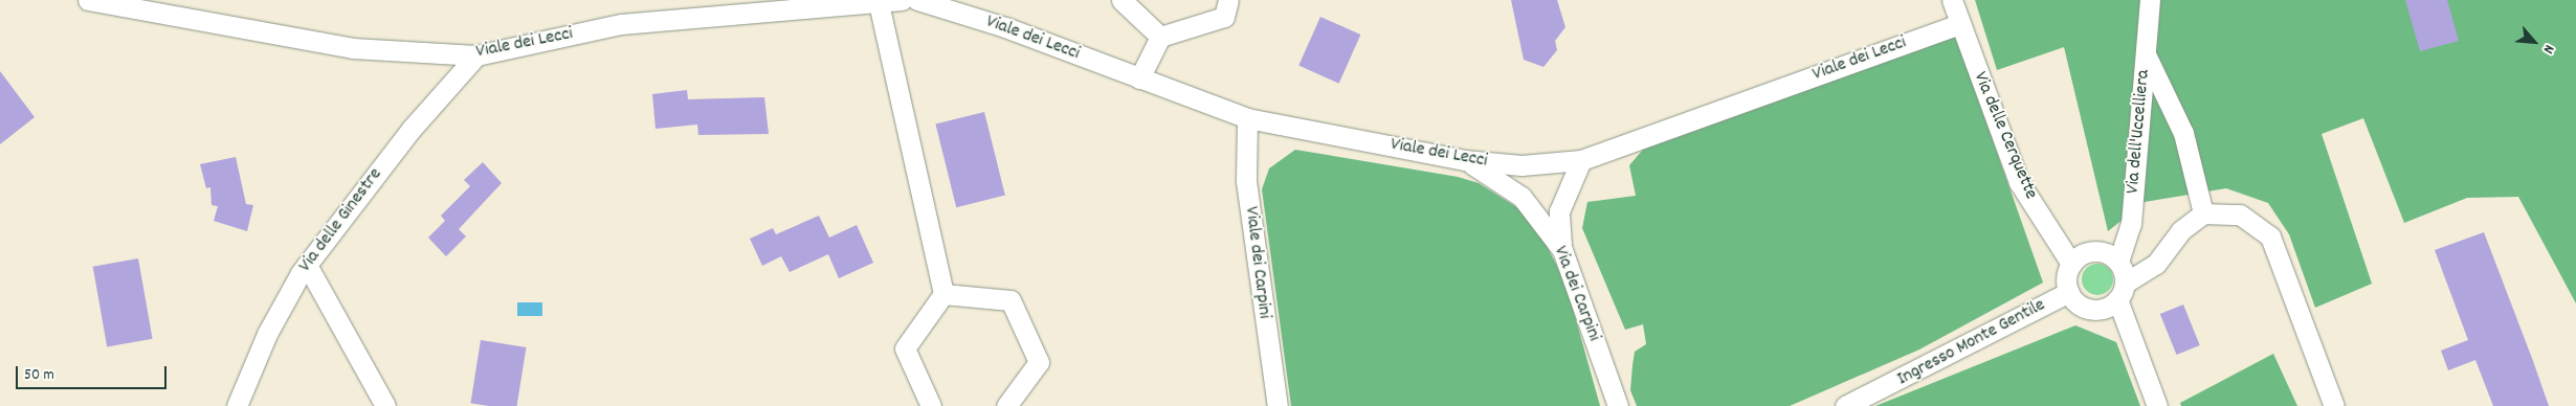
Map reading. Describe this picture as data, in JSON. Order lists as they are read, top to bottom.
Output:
{
  "streets": {
    "street": [
      "Viale dei Lecci",
      "Via dell'Uccelliera",
      "Via delle Cerquette",
      "Via delle Ginestre",
      "Viale dei Carpini",
      "Via dei Carpini",
      "Ingresso Monte Gentile"
    ]
  },
  "crossings": [
    ["Viale dei Lecci", "Via delle Cerquette"],
    ["Viale dei Lecci", "Via delle Ginestre"],
    ["Viale dei Lecci", "Viale dei Carpini"],
    ["Viale dei Lecci", "Via dei Carpini"],
    ["Via dell'Uccelliera", "Via delle Cerquette"],
    ["Via dell'Uccelliera", "Ingresso Monte Gentile"],
    ["Via delle Cerquette", "Ingresso Monte Gentile"]
  ],
  "scale_bar": "50 m",
  "north": "bottom right"
}
